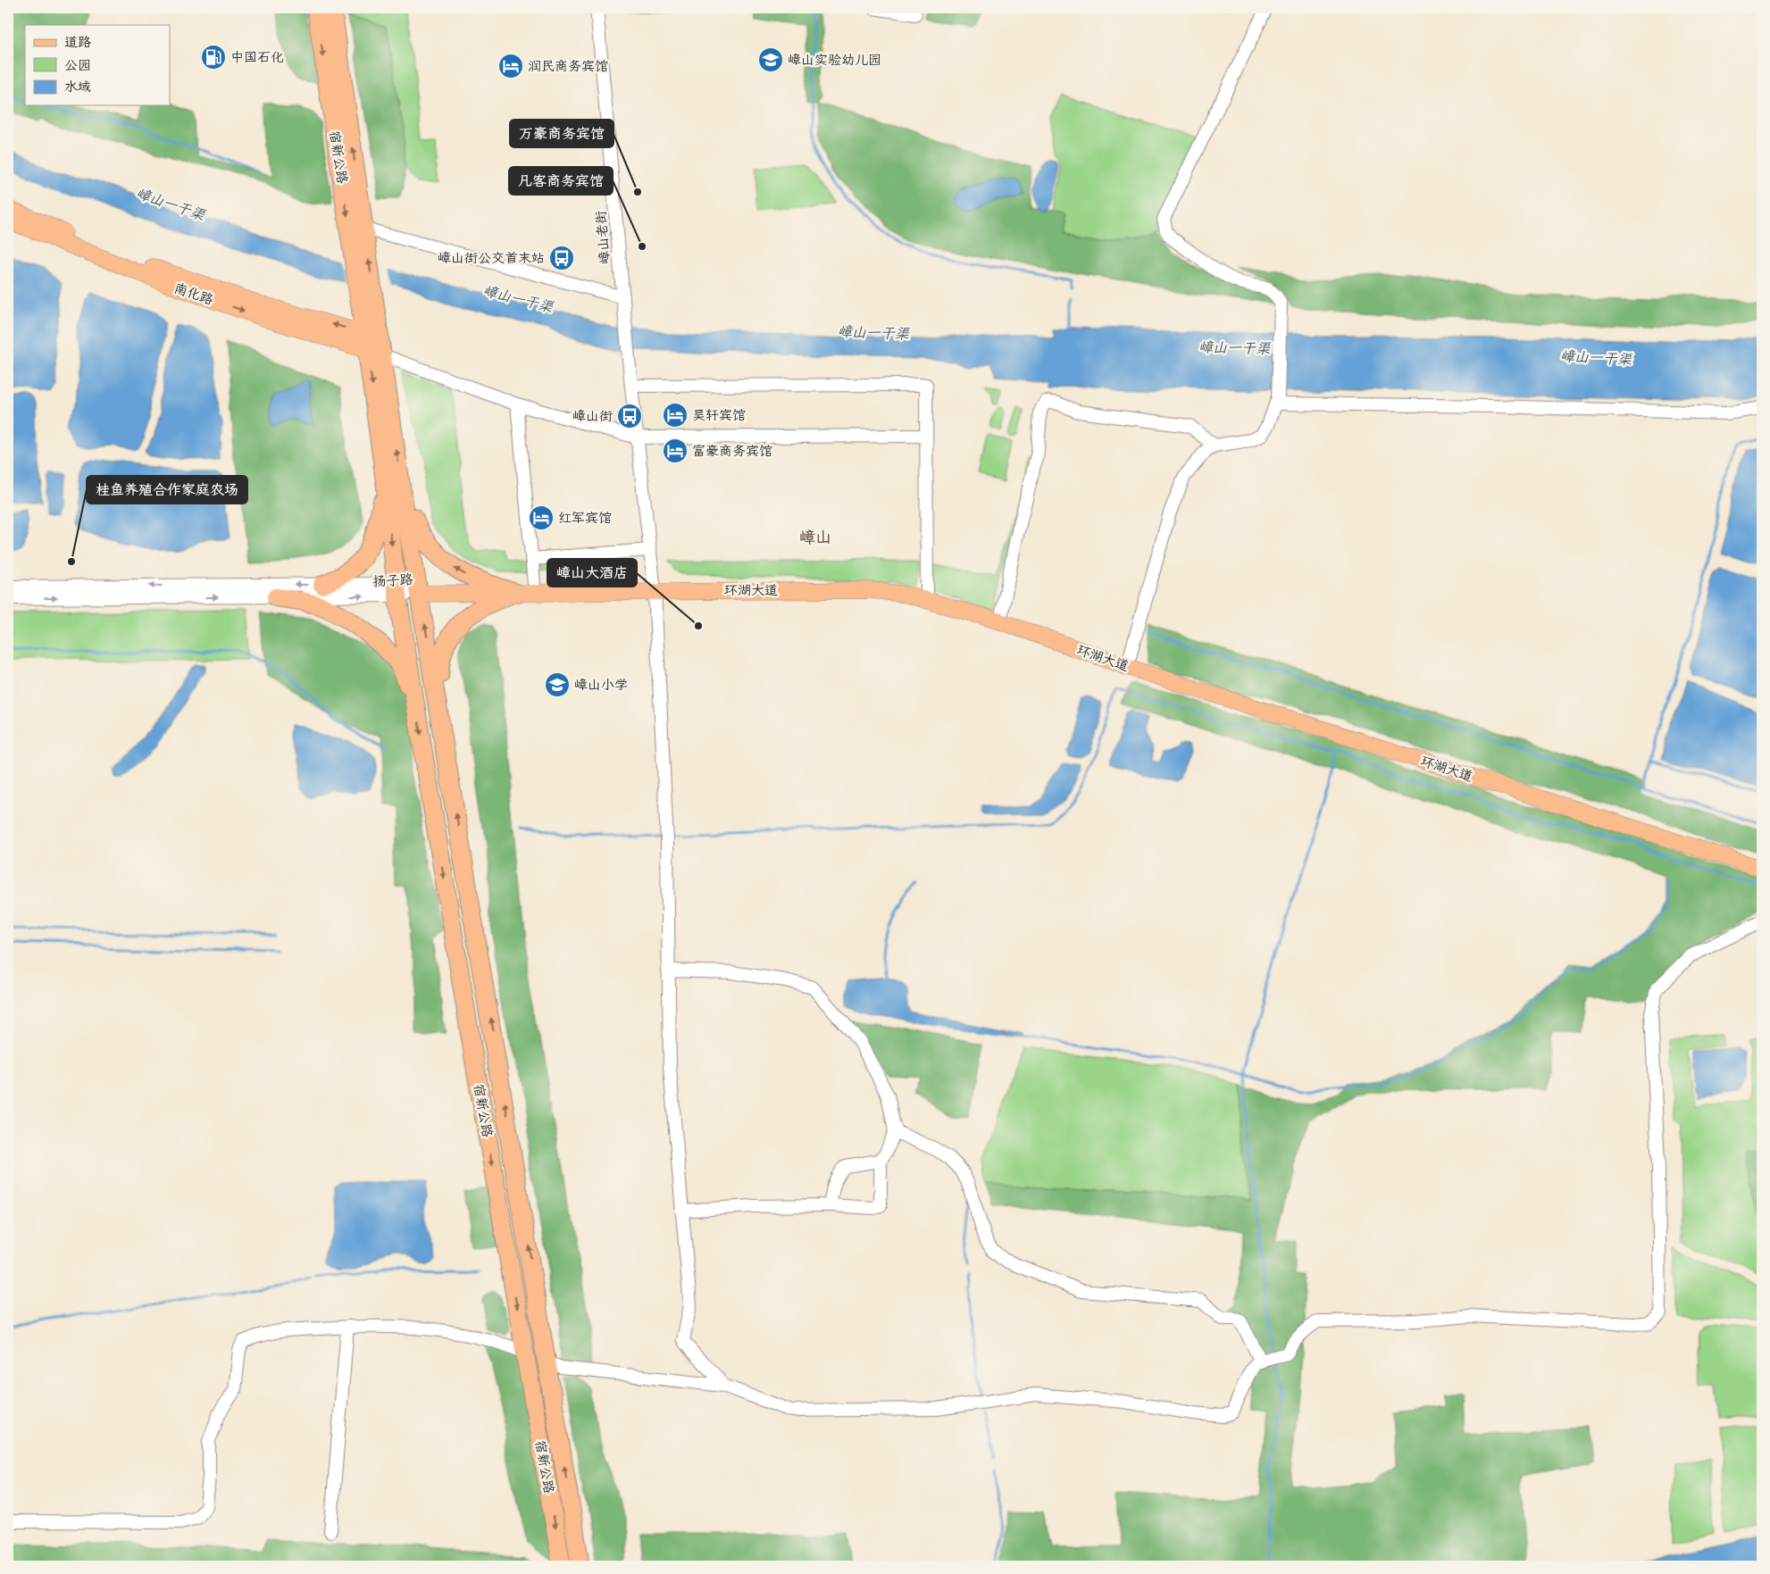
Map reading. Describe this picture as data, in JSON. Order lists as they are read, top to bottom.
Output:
{
  "streets": {
    "highway": ["宿新公路"],
    "main road": ["南化路", "环湖大道"],
    "street": ["嶂山老街", "扬子路"]
  },
  "crossings": [
    ["宿新公路", "南化路"],
    ["嶂山老街", "环湖大道"],
    ["扬子路", "环湖大道"]
  ],
  "districts": ["嶂山"],
  "water": ["嶂山一干渠"],
  "places": {
    "fuel station": ["中国石化"],
    "school or university": ["嶂山实验幼儿园", "嶂山小学"],
    "hotel": [
      "润民商务宾馆",
      "昊轩宾馆",
      "富豪商务宾馆",
      "红军宾馆"
    ],
    "other": [
      "万豪商务宾馆",
      "凡客商务宾馆",
      "桂鱼养殖合作家庭农场",
      "嶂山大酒店"
    ],
    "bus stop": ["嶂山街公交首末站", "嶂山街"]
  },
  "legend": ["道路", "公园", "水域"]
}
